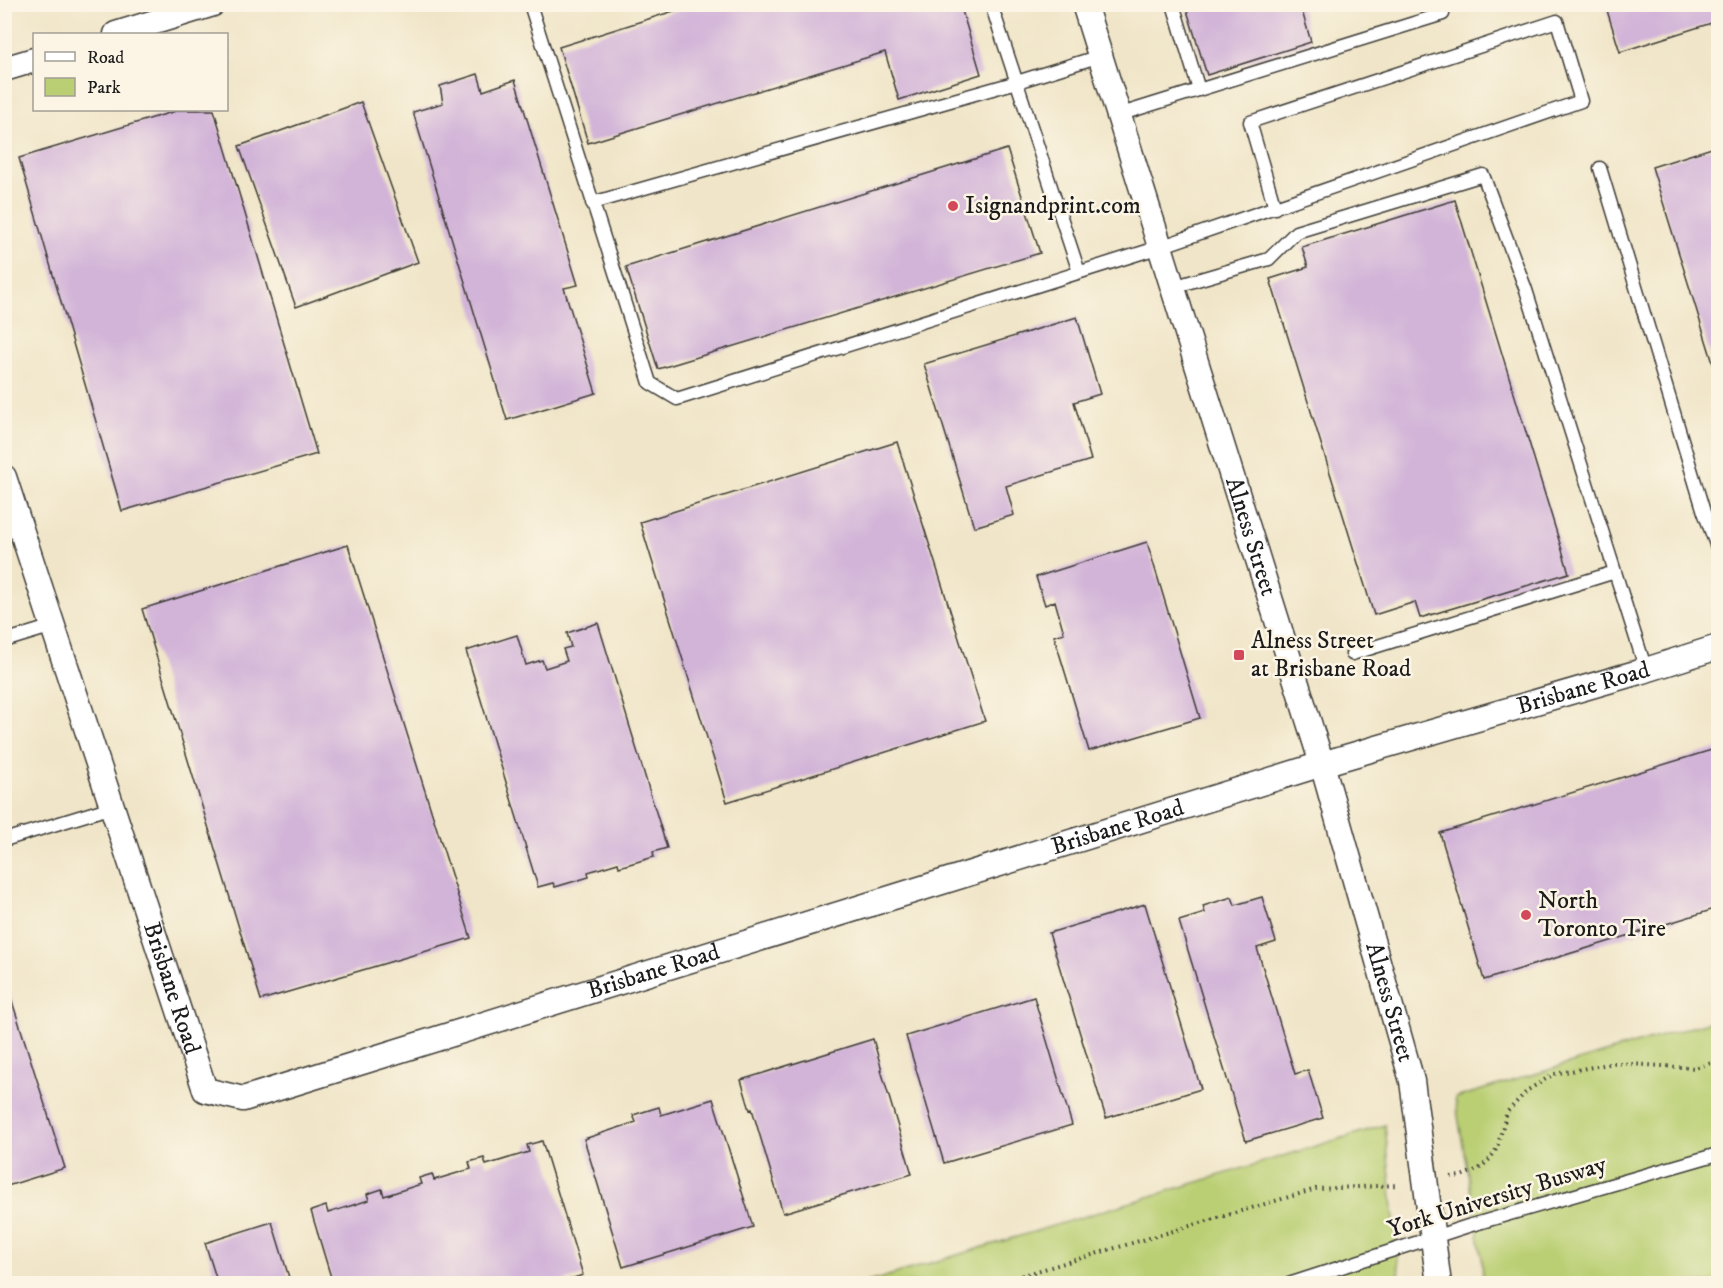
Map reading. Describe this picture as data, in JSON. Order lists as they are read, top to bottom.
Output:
{
  "streets": {
    "street": ["Alness Street", "Brisbane Road"],
    "lane": ["York University Busway"]
  },
  "crossings": [
    ["Alness Street", "Brisbane Road"],
    ["Alness Street", "York University Busway"]
  ],
  "places": {
    "other": ["Isignandprint.com", "North Toronto Tire"],
    "transit": ["Alness Street at Brisbane Road"]
  },
  "legend": ["Road", "Park"]
}
